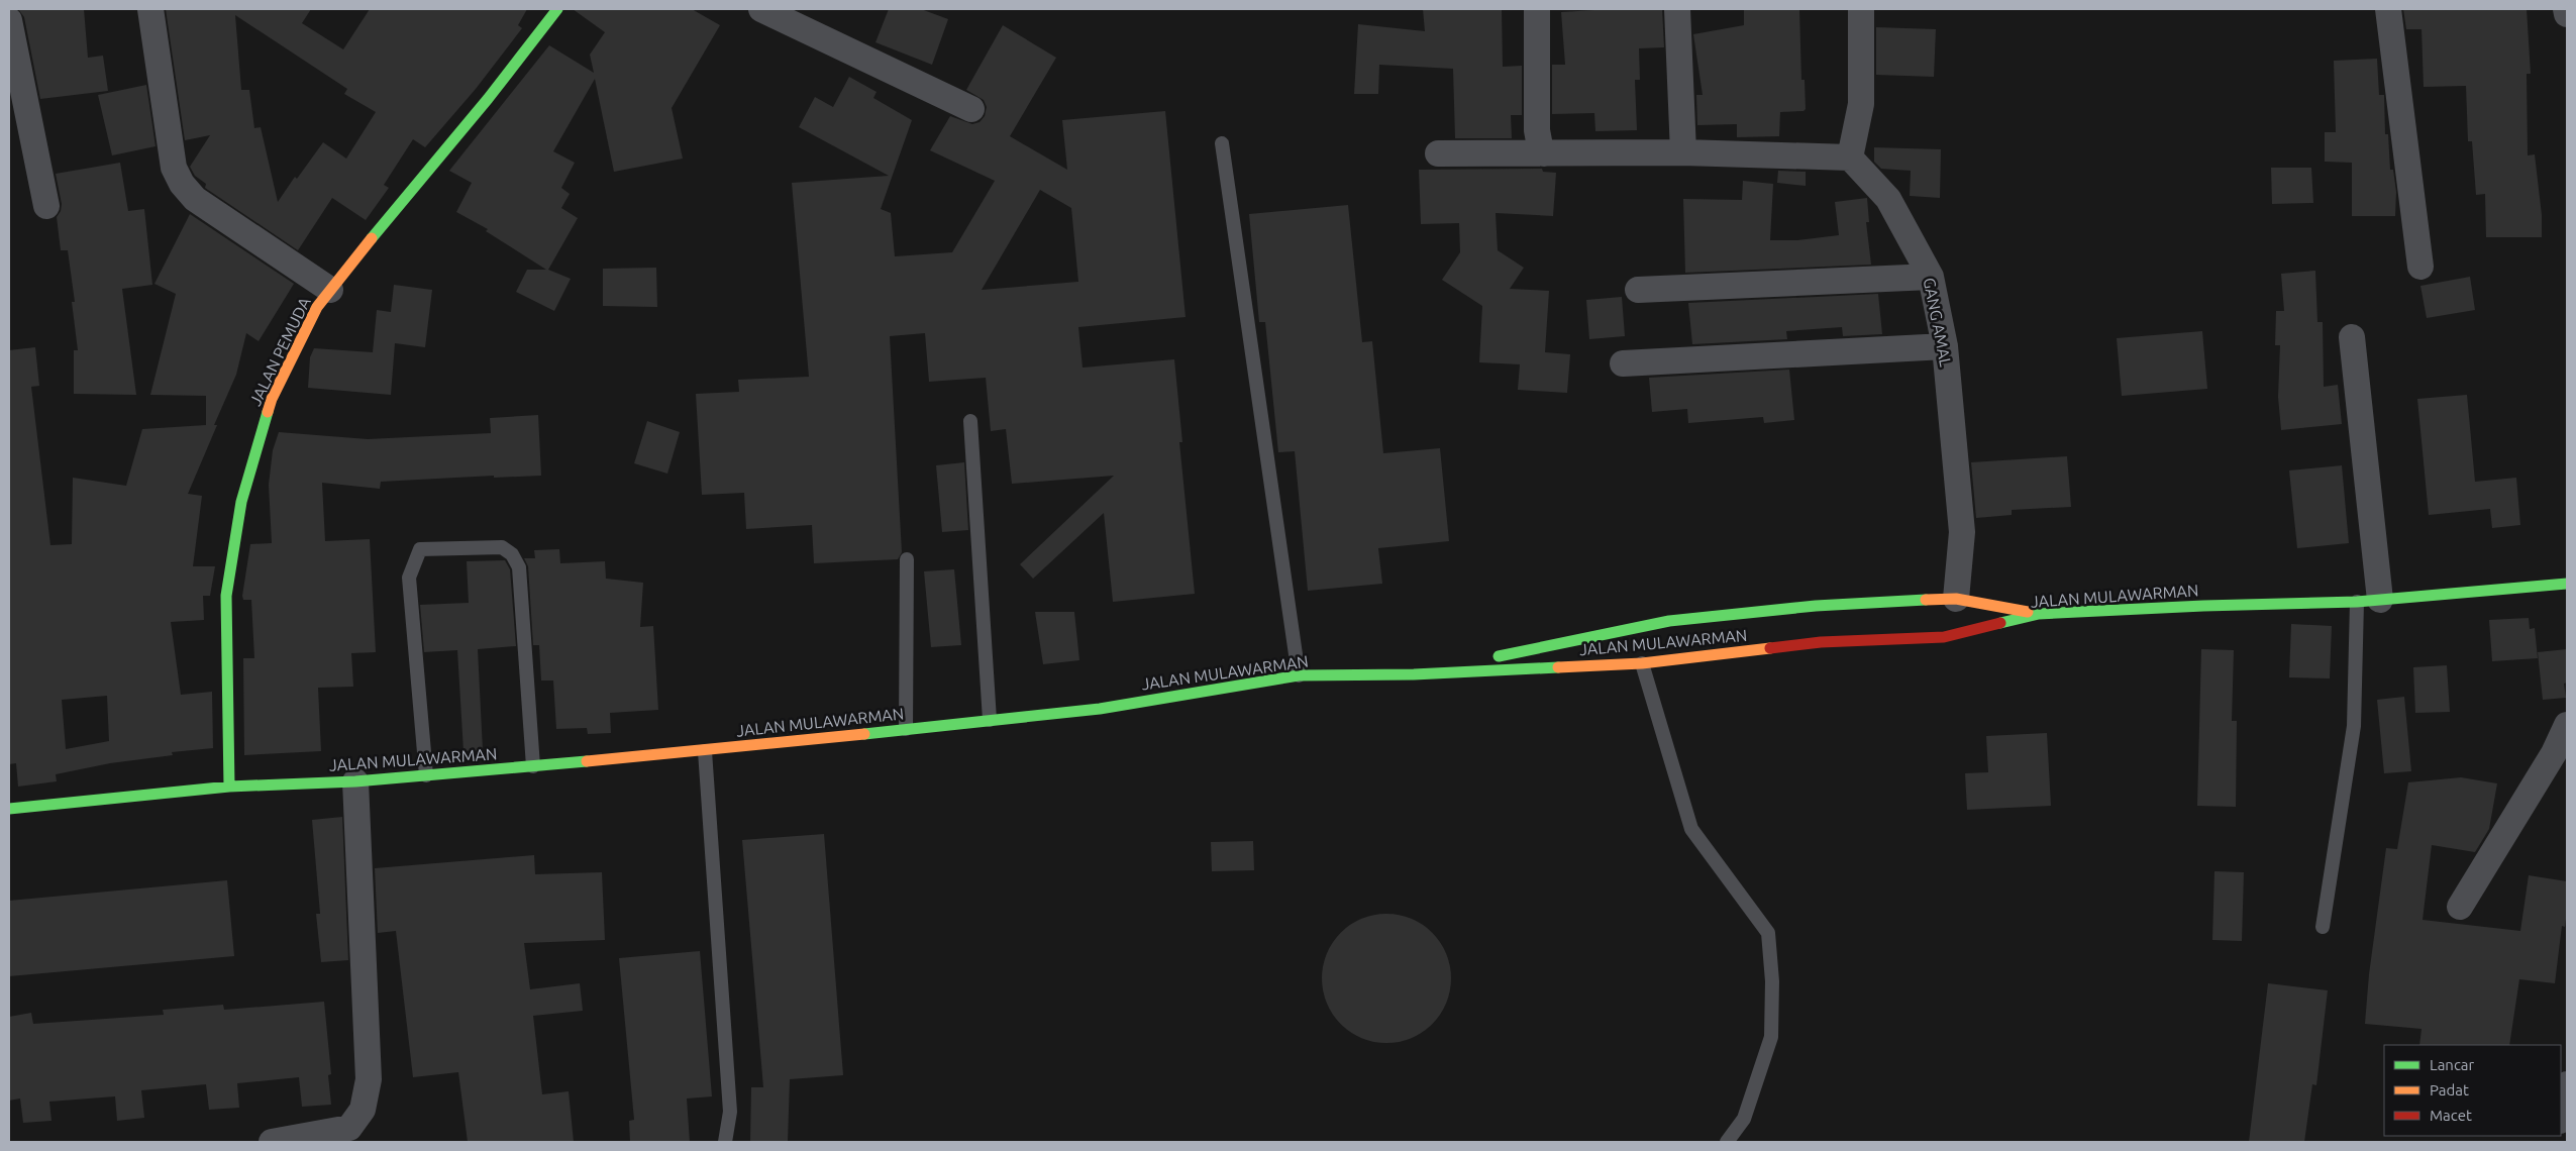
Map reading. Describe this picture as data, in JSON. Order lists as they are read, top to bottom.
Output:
{
  "streets": {
    "main road": ["JALAN PEMUDA", "JALAN MULAWARMAN"],
    "street": ["GANG AMAL"]
  },
  "crossings": [
    ["JALAN PEMUDA", "JALAN MULAWARMAN"]
  ],
  "legend": ["Lancar", "Padat", "Macet"]
}
